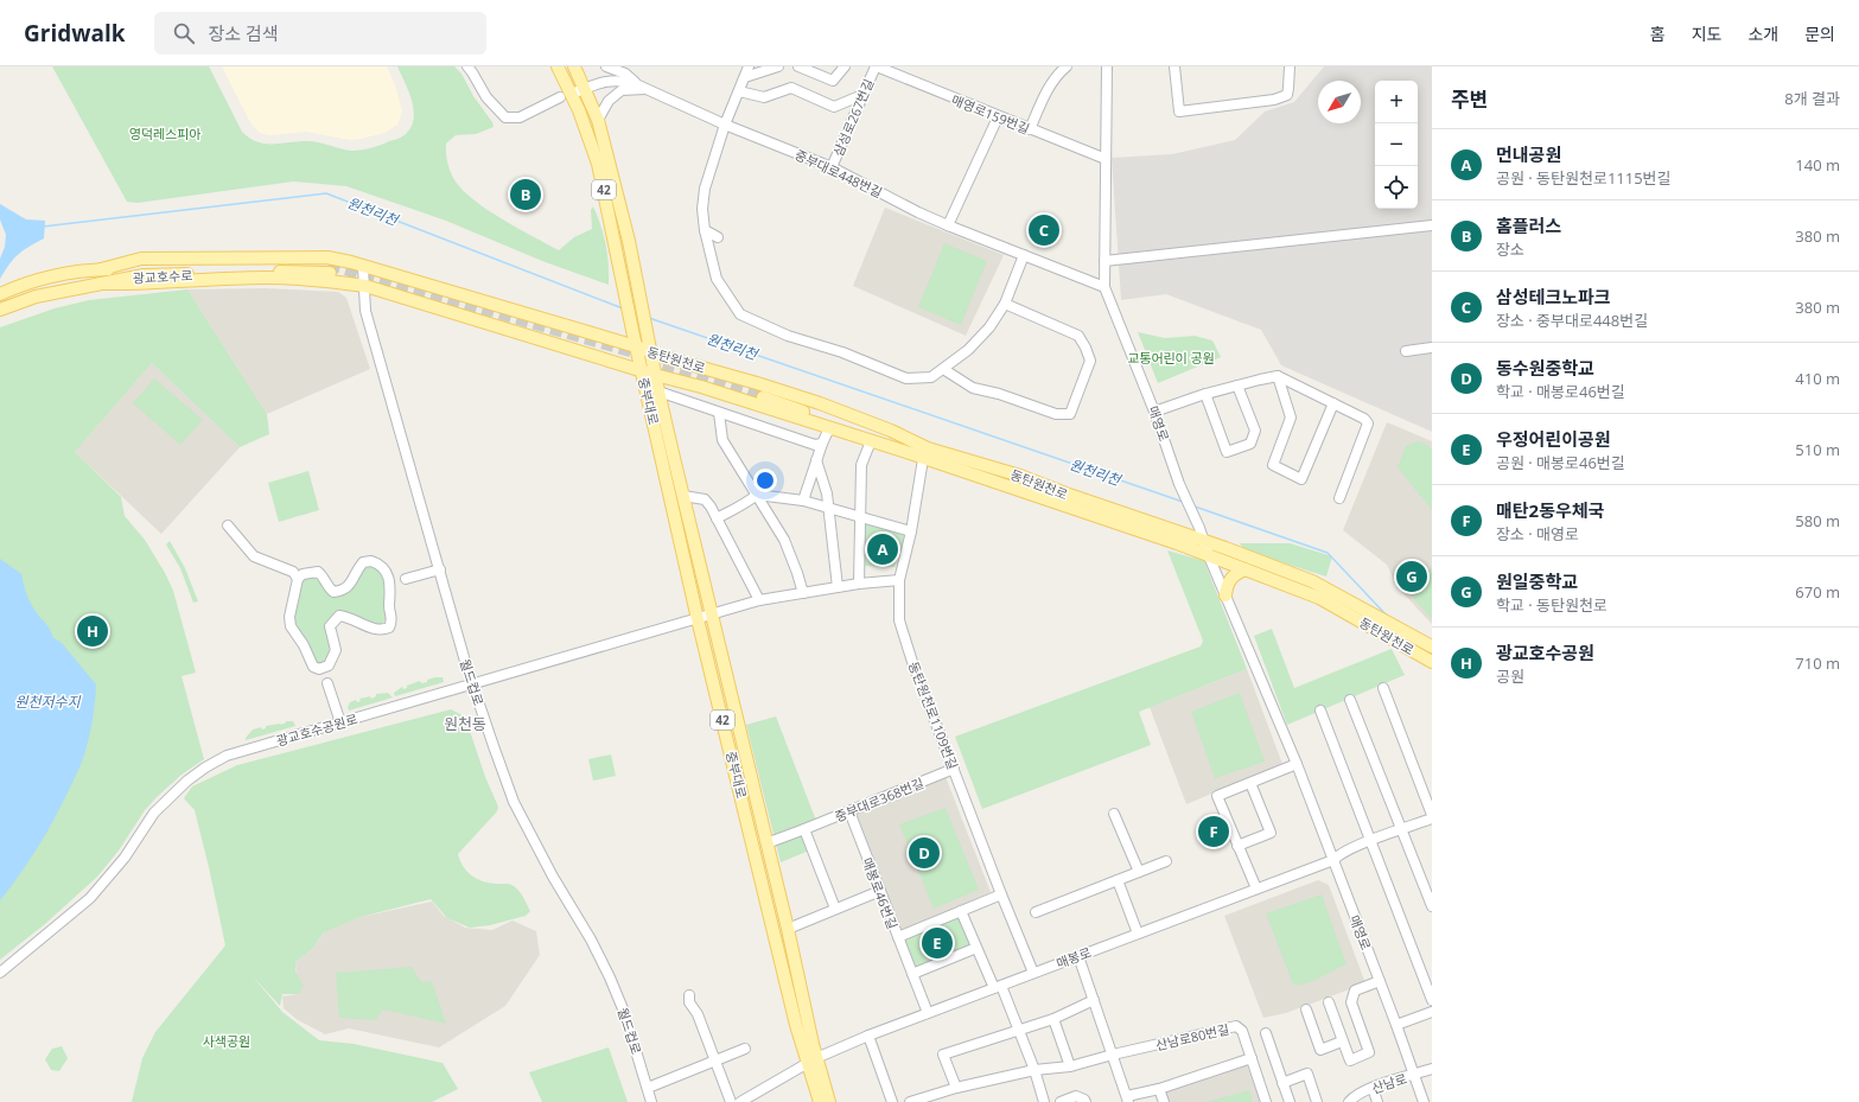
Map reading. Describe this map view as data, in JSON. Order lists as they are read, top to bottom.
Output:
{
  "streets": {
    "main road": [
      "42",
      "광교호수로",
      "동탄원천로",
      "중부대로"
    ],
    "street": [
      "매영로159번길",
      "삼성로267번길",
      "중부대로448번길",
      "매영로",
      "월드컵로",
      "동탄원천로1109번길",
      "광교호수공원로",
      "중부대로368번길",
      "매봉로46번길",
      "매봉로",
      "산남로80번길",
      "산남로"
    ]
  },
  "crossings": [
    ["매영로159번길", "삼성로267번길"],
    ["매영로159번길", "매영로"],
    ["삼성로267번길", "중부대로448번길"],
    ["중부대로448번길", "42"],
    ["중부대로448번길", "매영로"],
    ["42", "동탄원천로"],
    ["42", "중부대로"],
    ["광교호수로", "동탄원천로"],
    ["동탄원천로", "중부대로"],
    ["동탄원천로", "매영로"],
    ["동탄원천로", "월드컵로"],
    ["동탄원천로", "동탄원천로1109번길"],
    ["중부대로", "광교호수공원로"],
    ["중부대로", "중부대로368번길"],
    ["중부대로", "매봉로"],
    ["매영로", "매봉로"],
    ["매영로", "산남로"],
    ["월드컵로", "광교호수공원로"],
    ["동탄원천로1109번길", "광교호수공원로"],
    ["동탄원천로1109번길", "중부대로368번길"],
    ["동탄원천로1109번길", "매봉로"],
    ["중부대로368번길", "매봉로46번길"],
    ["매봉로46번길", "매봉로"]
  ],
  "districts": ["원천동"],
  "water": ["원천리천", "원천저수지"],
  "parks": ["영덕레스피아", "교통어린이 공원", "사색공원"],
  "north": "bottom left",
  "page": {
    "header": "Gridwalk",
    "search": "장소 검색",
    "nav": [
      "홈",
      "지도",
      "소개",
      "문의"
    ],
    "heading": ["주변", "8개 결과"],
    "map_buttons": ["+", "−"],
    "list": [
      {
        "mark": "A",
        "name": "먼내공원",
        "note": "공원 · 동탄원천로1115번길",
        "value": "140 m"
      },
      {
        "mark": "B",
        "name": "홈플러스",
        "note": "장소",
        "value": "380 m"
      },
      {
        "mark": "C",
        "name": "삼성테크노파크",
        "note": "장소 · 중부대로448번길",
        "value": "380 m"
      },
      {
        "mark": "D",
        "name": "동수원중학교",
        "note": "학교 · 매봉로46번길",
        "value": "410 m"
      },
      {
        "mark": "E",
        "name": "우정어린이공원",
        "note": "공원 · 매봉로46번길",
        "value": "510 m"
      },
      {
        "mark": "F",
        "name": "매탄2동우체국",
        "note": "장소 · 매영로",
        "value": "580 m"
      },
      {
        "mark": "G",
        "name": "원일중학교",
        "note": "학교 · 동탄원천로",
        "value": "670 m"
      },
      {
        "mark": "H",
        "name": "광교호수공원",
        "note": "공원",
        "value": "710 m"
      }
    ],
    "pins": [
      "B",
      "C",
      "A",
      "G",
      "H",
      "F",
      "D",
      "E"
    ]
  }
}
